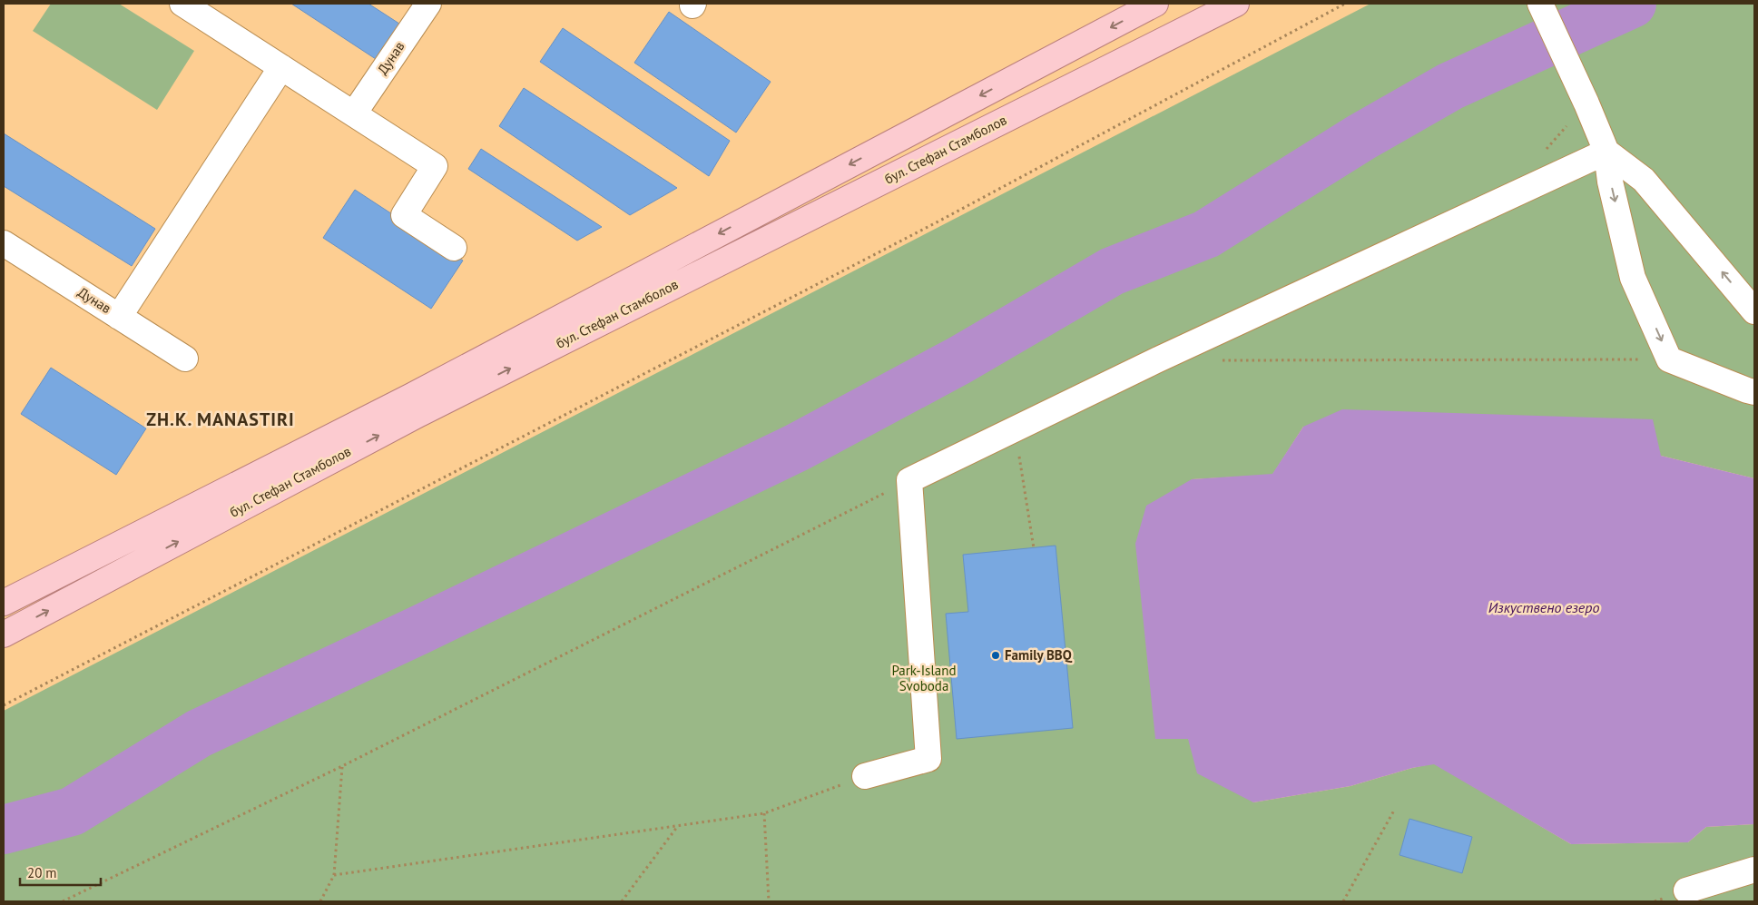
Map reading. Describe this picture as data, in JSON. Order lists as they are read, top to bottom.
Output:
{
  "streets": {
    "main road": ["бул. Стефан Стамболов"],
    "street": ["Дунав"]
  },
  "districts": ["ZH.K. MANASTIRI"],
  "water": ["Изкуствено езеро"],
  "parks": ["Park-Island Svoboda"],
  "places": ["Family BBQ"],
  "scale_bar": "20 m"
}
